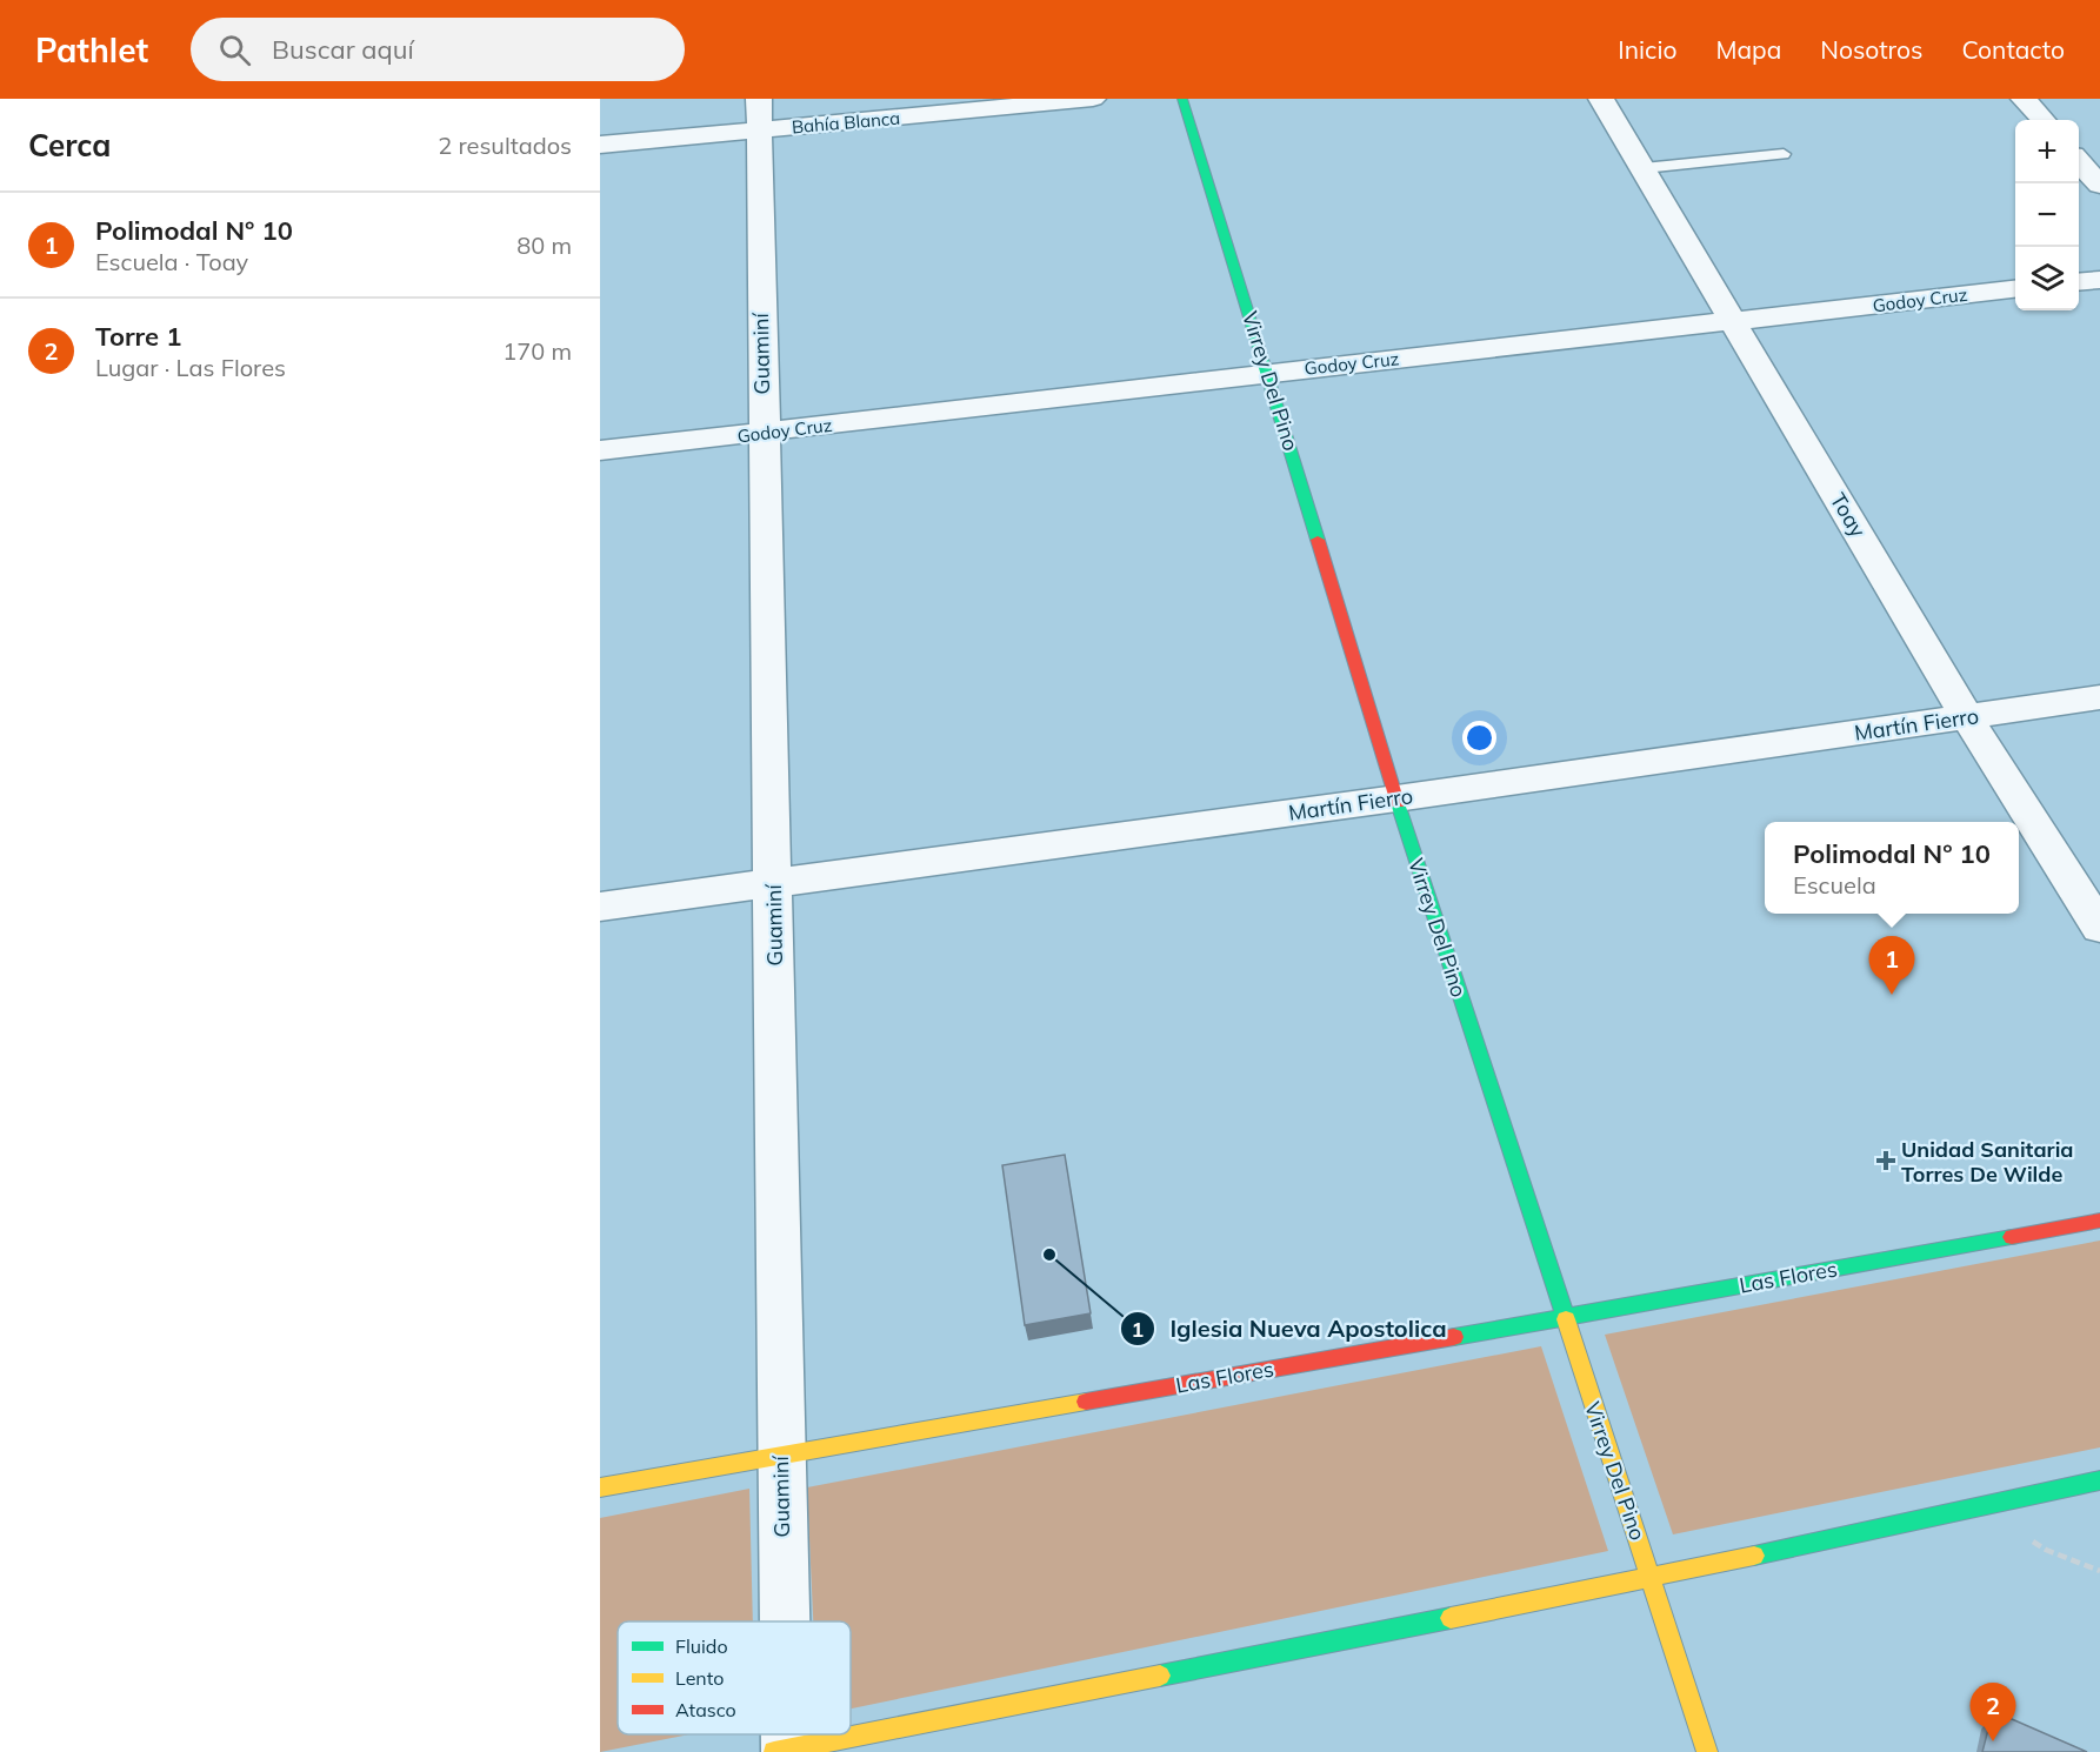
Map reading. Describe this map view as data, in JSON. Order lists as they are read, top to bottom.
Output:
{
  "streets": {
    "street": [
      "Bahía Blanca",
      "Godoy Cruz",
      "Guaminí",
      "Virrey Del Pino",
      "Toay",
      "Martín Fierro",
      "Las Flores"
    ]
  },
  "crossings": [
    ["Bahía Blanca", "Guaminí"],
    ["Godoy Cruz", "Guaminí"],
    ["Godoy Cruz", "Virrey Del Pino"],
    ["Godoy Cruz", "Toay"],
    ["Guaminí", "Martín Fierro"],
    ["Guaminí", "Las Flores"],
    ["Virrey Del Pino", "Martín Fierro"],
    ["Virrey Del Pino", "Las Flores"],
    ["Toay", "Martín Fierro"]
  ],
  "places": {
    "health": ["Unidad Sanitaria Torres De Wilde"],
    "other": ["Iglesia Nueva Apostolica"]
  },
  "legend": ["Fluido", "Lento", "Atasco"],
  "page": {
    "header": "Pathlet",
    "search": "Buscar aquí",
    "nav": [
      "Inicio",
      "Mapa",
      "Nosotros",
      "Contacto"
    ],
    "heading": ["Cerca", "2 resultados"],
    "map_buttons": ["+", "−"],
    "list": [
      {
        "mark": "1",
        "name": "Polimodal N° 10",
        "note": "Escuela · Toay",
        "value": "80 m"
      },
      {
        "mark": "2",
        "name": "Torre 1",
        "note": "Lugar · Las Flores",
        "value": "170 m"
      }
    ],
    "popup": ["Polimodal N° 10", "Escuela"],
    "pins": ["1", "2"]
  }
}
